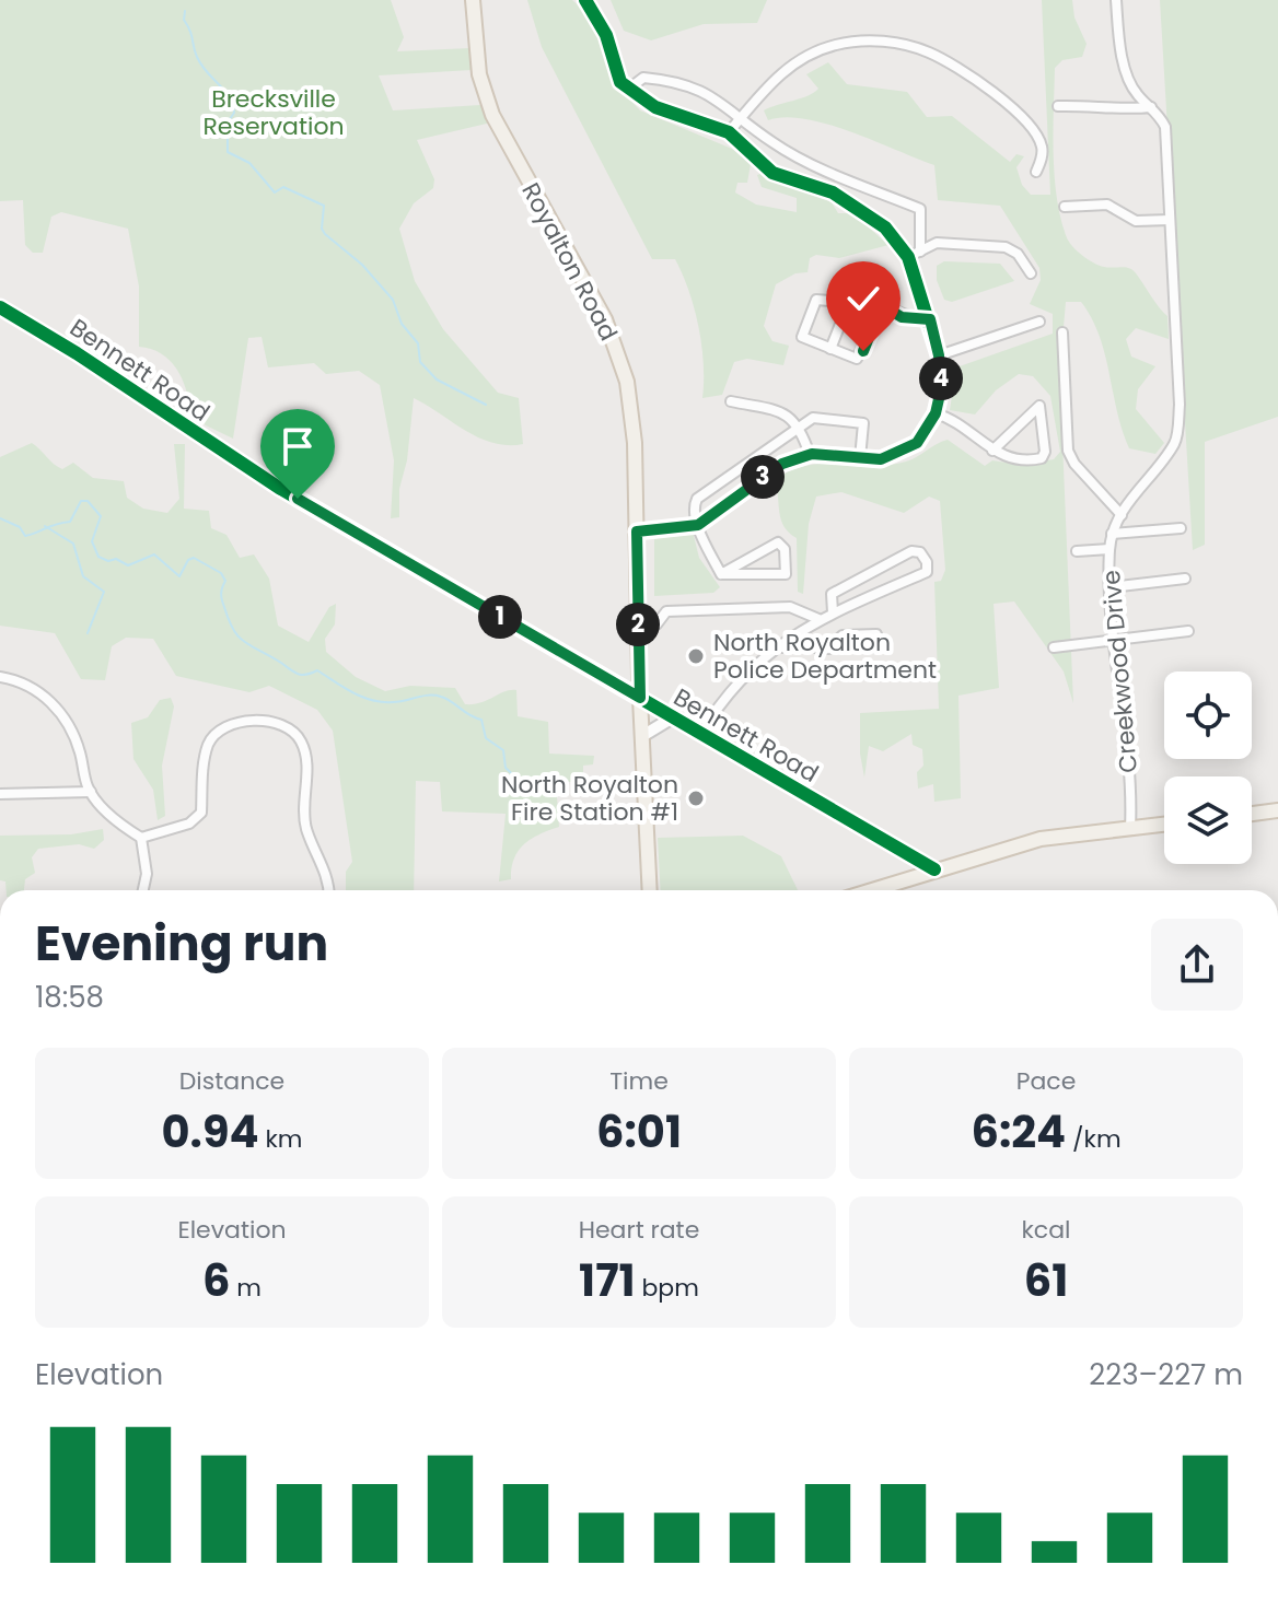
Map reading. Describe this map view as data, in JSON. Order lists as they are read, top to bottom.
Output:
{
  "streets": {
    "main road": ["Royalton Road"],
    "street": ["Bennett Road", "Creekwood Drive"]
  },
  "crossings": [
    ["Royalton Road", "Bennett Road"]
  ],
  "parks": ["Brecksville Reservation"],
  "places": ["North Royalton Police Department", "North Royalton Fire Station #1"],
  "page": {
    "pins": [
      "4",
      "3",
      "1",
      "2"
    ],
    "heading": ["Evening run", "18:58"],
    "stats": [
      ["Distance", "0.94 km"],
      ["Time", "6:01"],
      ["Pace", "6:24 /km"],
      ["Elevation", "6 m"],
      ["Heart rate", "171 bpm"],
      ["kcal", "61"]
    ],
    "chart": ["Elevation", "223–227 m"]
  }
}
